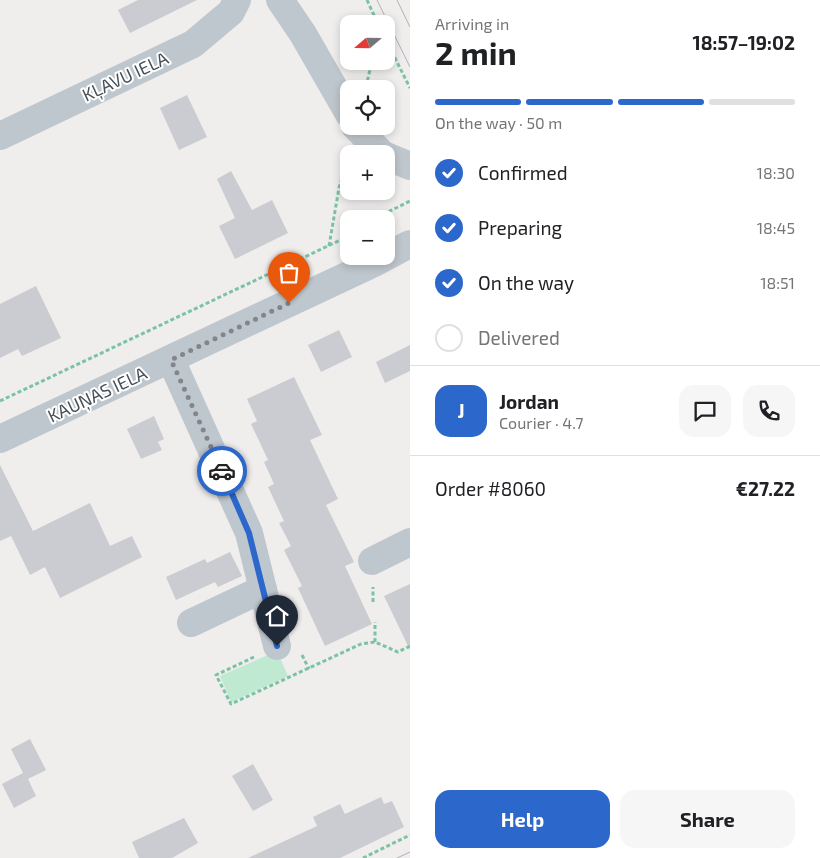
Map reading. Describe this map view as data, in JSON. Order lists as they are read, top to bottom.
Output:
{
  "streets": {
    "street": ["KĻAVU IELA", "KAUŅAS IELA"]
  },
  "north": "left",
  "page": {
    "heading": ["2 min", "Arriving in", "18:57–19:02"],
    "panel": [
      "Jordan",
      "Courier · 4.7",
      "Order #8060",
      "€27.22"
    ],
    "map_buttons": ["+", "−"],
    "bar": "On the way · 50 m",
    "list": [
      ["Confirmed", "18:30"],
      ["Preparing", "18:45"],
      ["On the way", "18:51"],
      "Delivered"
    ],
    "round": "J",
    "buttons": ["Help", "Share"]
  }
}
